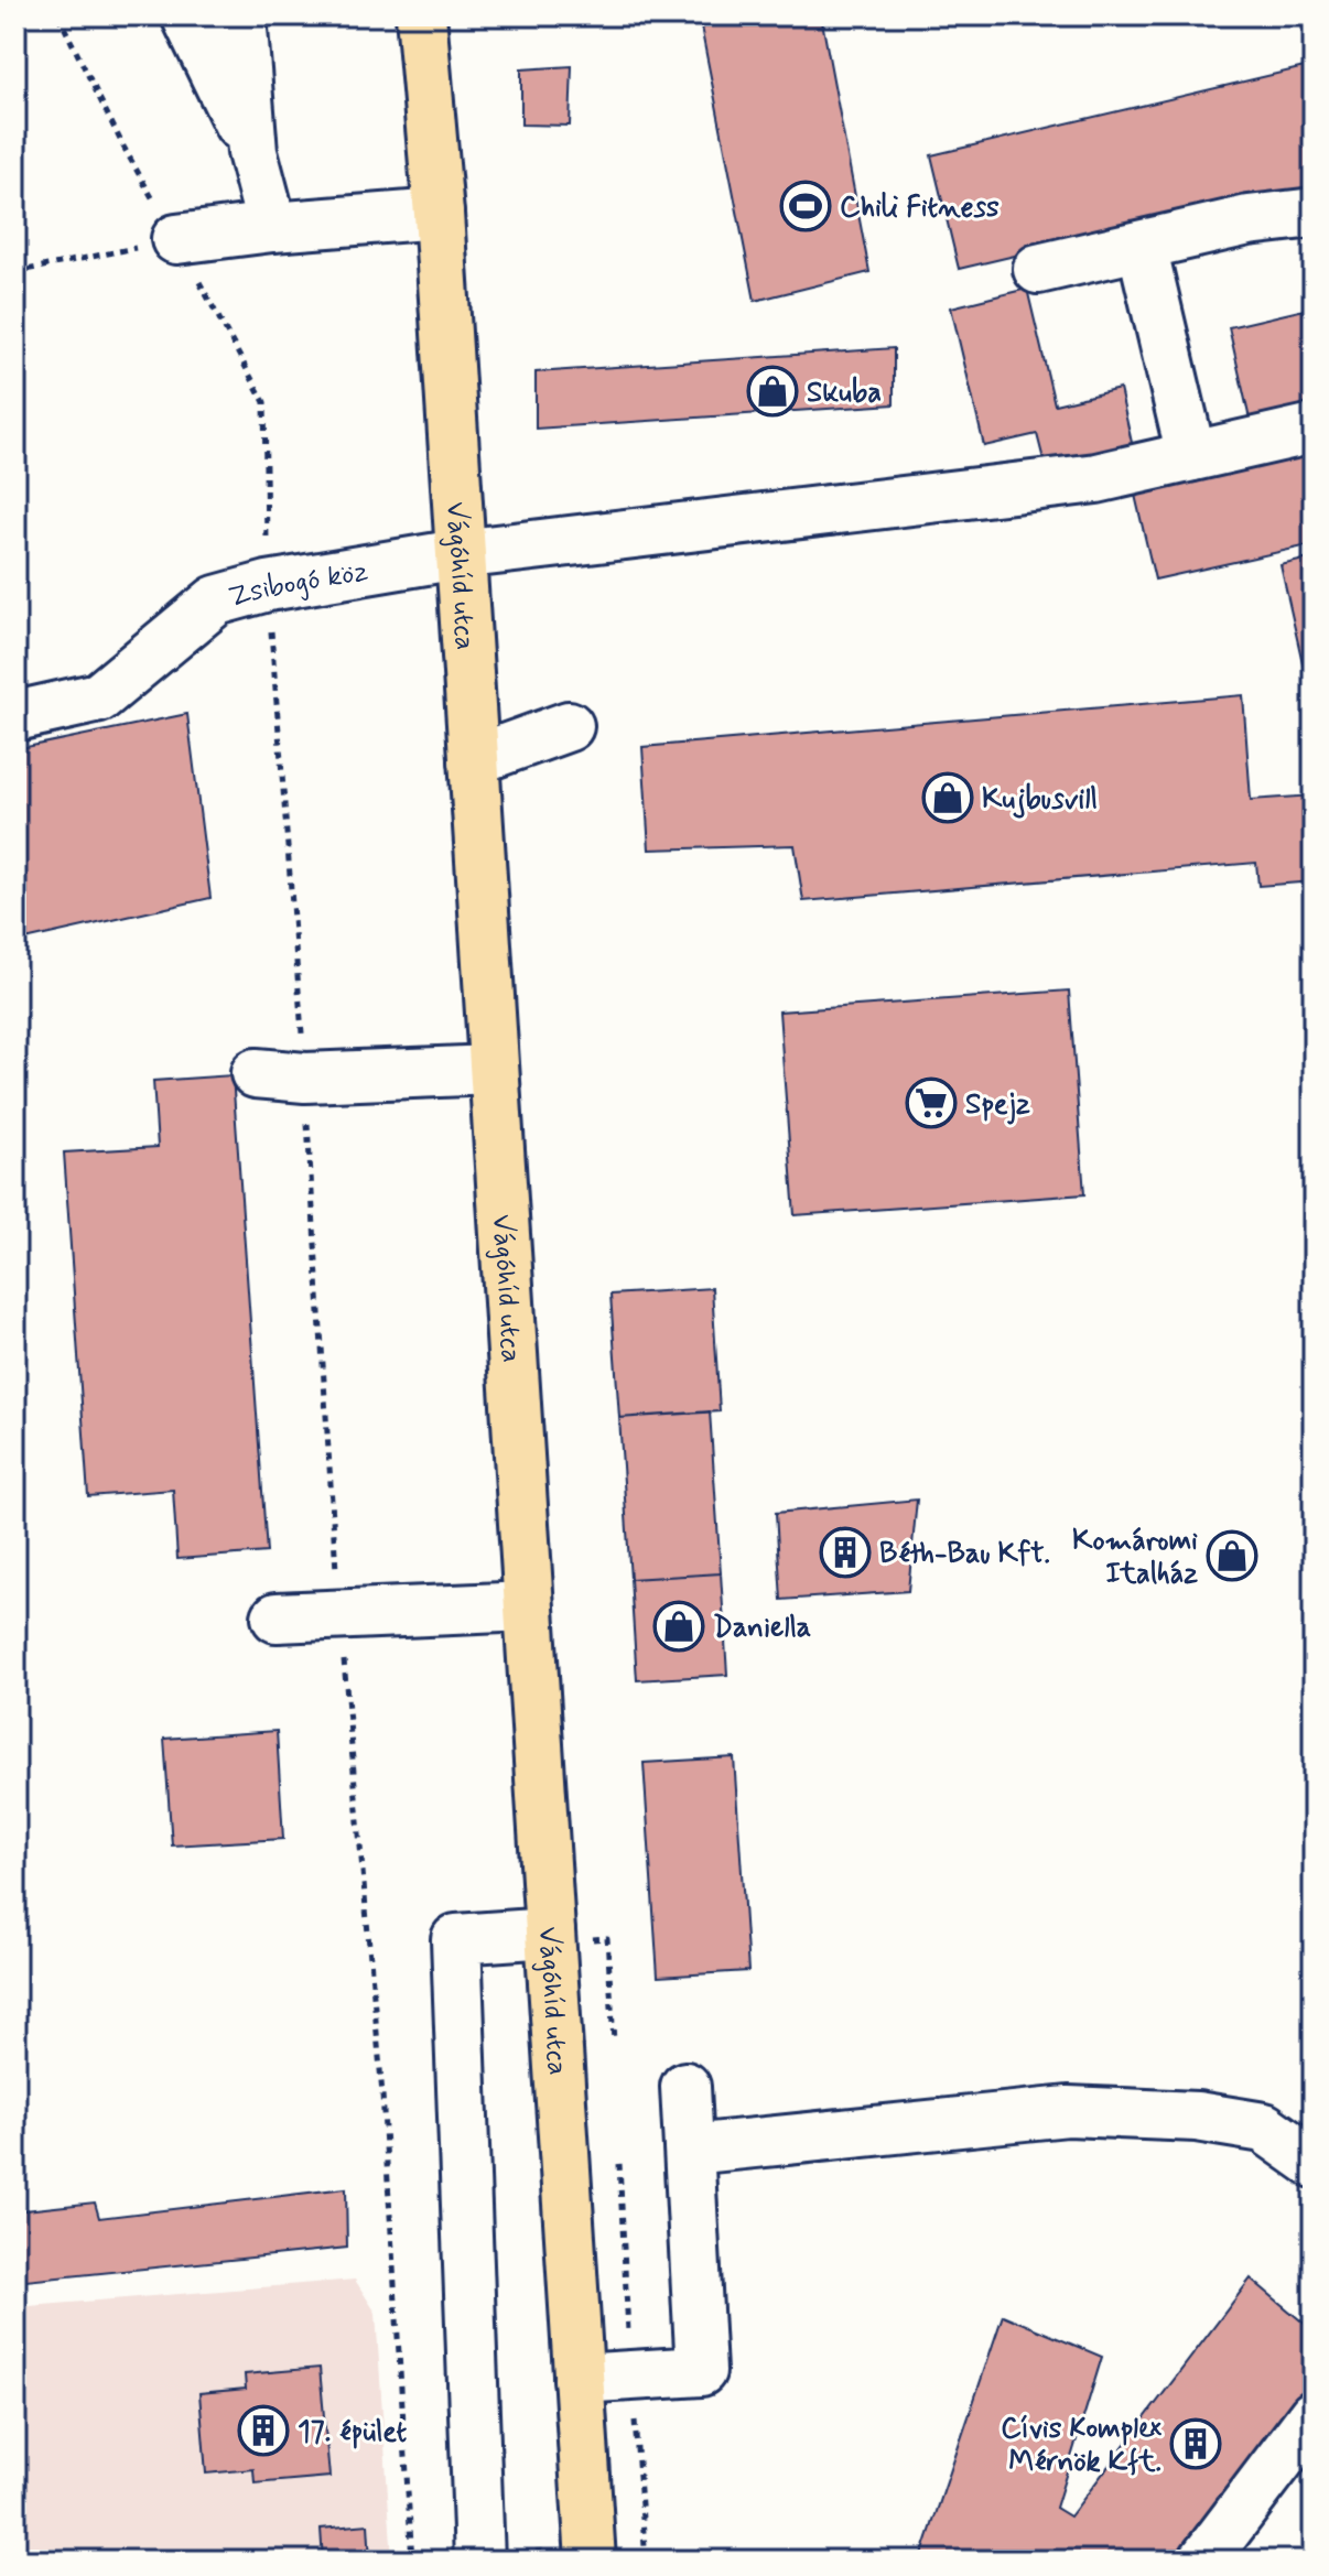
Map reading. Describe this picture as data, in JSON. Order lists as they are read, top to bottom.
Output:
{
  "streets": {
    "main road": ["Vágóhíd utca"],
    "street": ["Zsibogó köz"]
  },
  "crossings": [
    ["Vágóhíd utca", "Zsibogó köz"]
  ],
  "places": {
    "sports": ["Chili Fitness"],
    "shop": [
      "Skuba",
      "Kujbusvill",
      "Komáromi Italház",
      "Daniella"
    ],
    "supermarket": ["Spejz"],
    "building": ["Béth-Bau Kft.", "17. épület", "Cívis Komplex Mérnök Kft."]
  }
}
